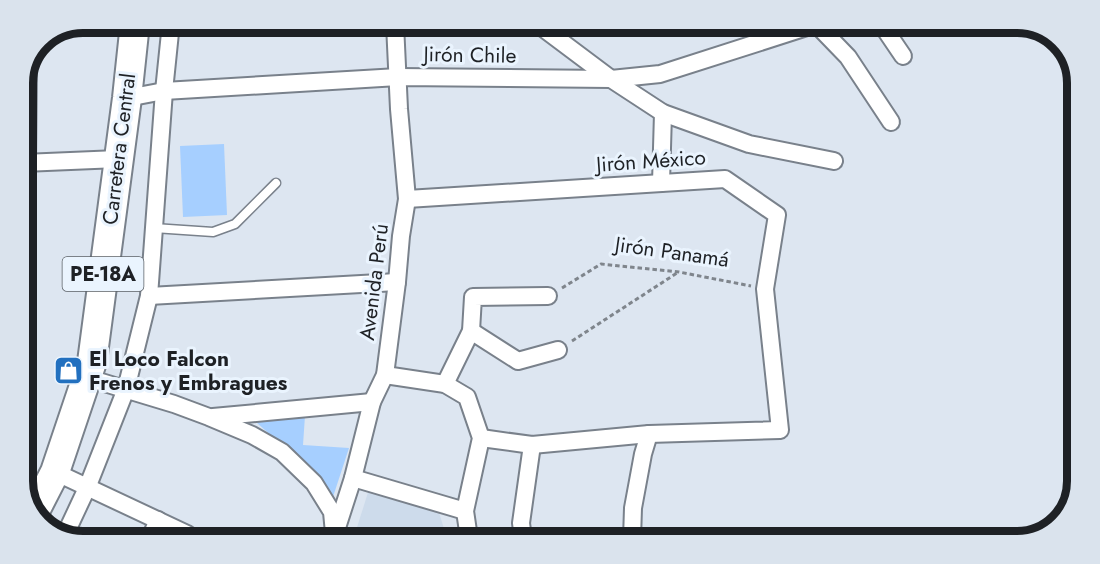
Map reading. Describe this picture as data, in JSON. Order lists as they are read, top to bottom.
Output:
{
  "streets": {
    "highway": ["Carretera Central", "PE-18A"],
    "street": ["Jirón Chile", "Jirón México", "Avenida Perú"],
    "path": ["Jirón Panamá"]
  },
  "crossings": [
    ["Jirón Chile", "Carretera Central"],
    ["Jirón Chile", "Avenida Perú"],
    ["Jirón México", "Jirón Panamá"],
    ["Jirón México", "Avenida Perú"]
  ],
  "places": {
    "shop": ["El Loco Falcon Frenos y Embragues"]
  }
}
